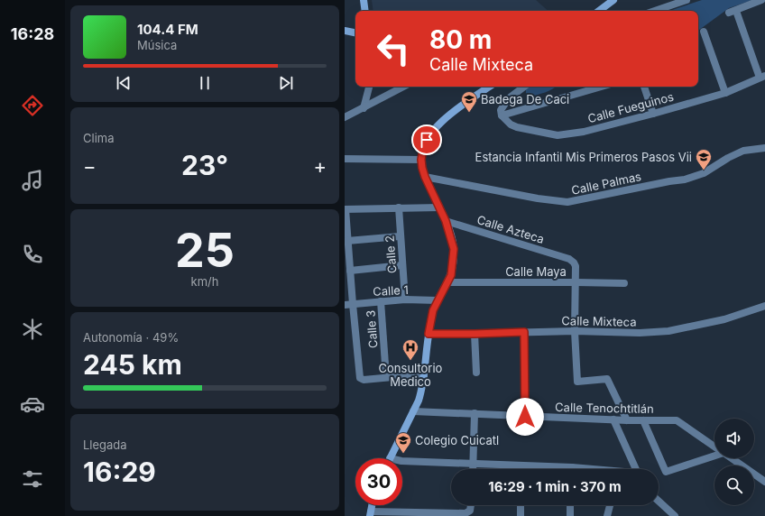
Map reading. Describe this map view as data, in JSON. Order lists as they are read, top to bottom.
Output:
{
  "streets": {
    "street": [
      "Calle Fueguinos",
      "Calle Palmas",
      "Calle Azteca",
      "Calle 2",
      "Calle Maya",
      "Calle 1",
      "Calle Mixteca",
      "Calle 3",
      "Calle Tenochtitlán"
    ]
  },
  "crossings": [
    ["Calle Azteca", "Calle Maya"],
    ["Calle 2", "Calle 1"],
    ["Calle 1", "Calle 3"]
  ],
  "places": {
    "school or university": ["Badega De Caci", "Estancia Infantil Mis Primeros Pasos Vii", "Colegio Cuicatl"],
    "hospital": ["Consultorio Medico"]
  },
  "page": {
    "tabs": "16:28",
    "turn": ["80 m", "Calle Mixteca"],
    "song": ["104.4 FM", "Música"],
    "tile": [
      "Clima",
      ["25", "km/h"],
      ["Autonomía · 49%", "245 km"],
      ["Llegada", "16:29"]
    ],
    "heat": ["−", "23°", "+"],
    "limit": "30",
    "trip": "16:29 · 1 min · 370 m"
  }
}
